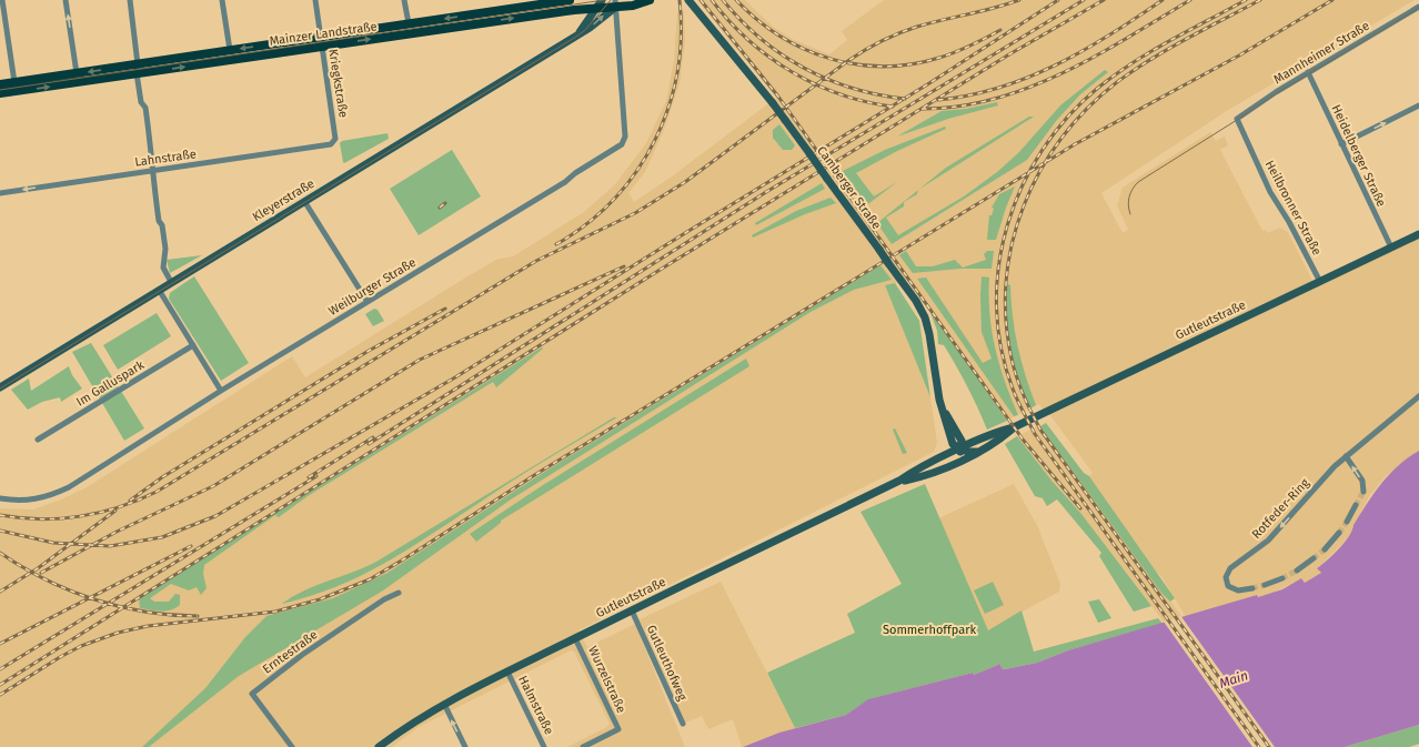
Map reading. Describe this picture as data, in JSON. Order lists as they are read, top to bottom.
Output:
{
  "streets": {
    "main road": ["Mainzer Landstraße"],
    "street": [
      "Mannheimer Straße",
      "Kriegkstraße",
      "Heidelberger Straße",
      "Lahnstraße",
      "Camberger Straße",
      "Kleyerstraße",
      "Heilbronner Straße",
      "Weilburger Straße",
      "Gutleutstraße",
      "Im Galluspark",
      "Rotfeder-Ring",
      "Erntestraße",
      "Gutleuthofweg",
      "Wurzelstraße",
      "Halmstraße"
    ]
  },
  "crossings": [
    ["Mainzer Landstraße", "Kriegkstraße"],
    ["Mainzer Landstraße", "Kleyerstraße"],
    ["Mainzer Landstraße", "Weilburger Straße"],
    ["Mannheimer Straße", "Heidelberger Straße"],
    ["Mannheimer Straße", "Heilbronner Straße"],
    ["Kriegkstraße", "Lahnstraße"],
    ["Heidelberger Straße", "Gutleutstraße"],
    ["Kleyerstraße", "Weilburger Straße"],
    ["Heilbronner Straße", "Gutleutstraße"],
    ["Gutleutstraße", "Gutleuthofweg"],
    ["Gutleutstraße", "Wurzelstraße"],
    ["Gutleutstraße", "Halmstraße"]
  ],
  "one_way": ["Lahnstraße"],
  "water": ["Main"],
  "parks": ["Sommerhoffpark"]
}
